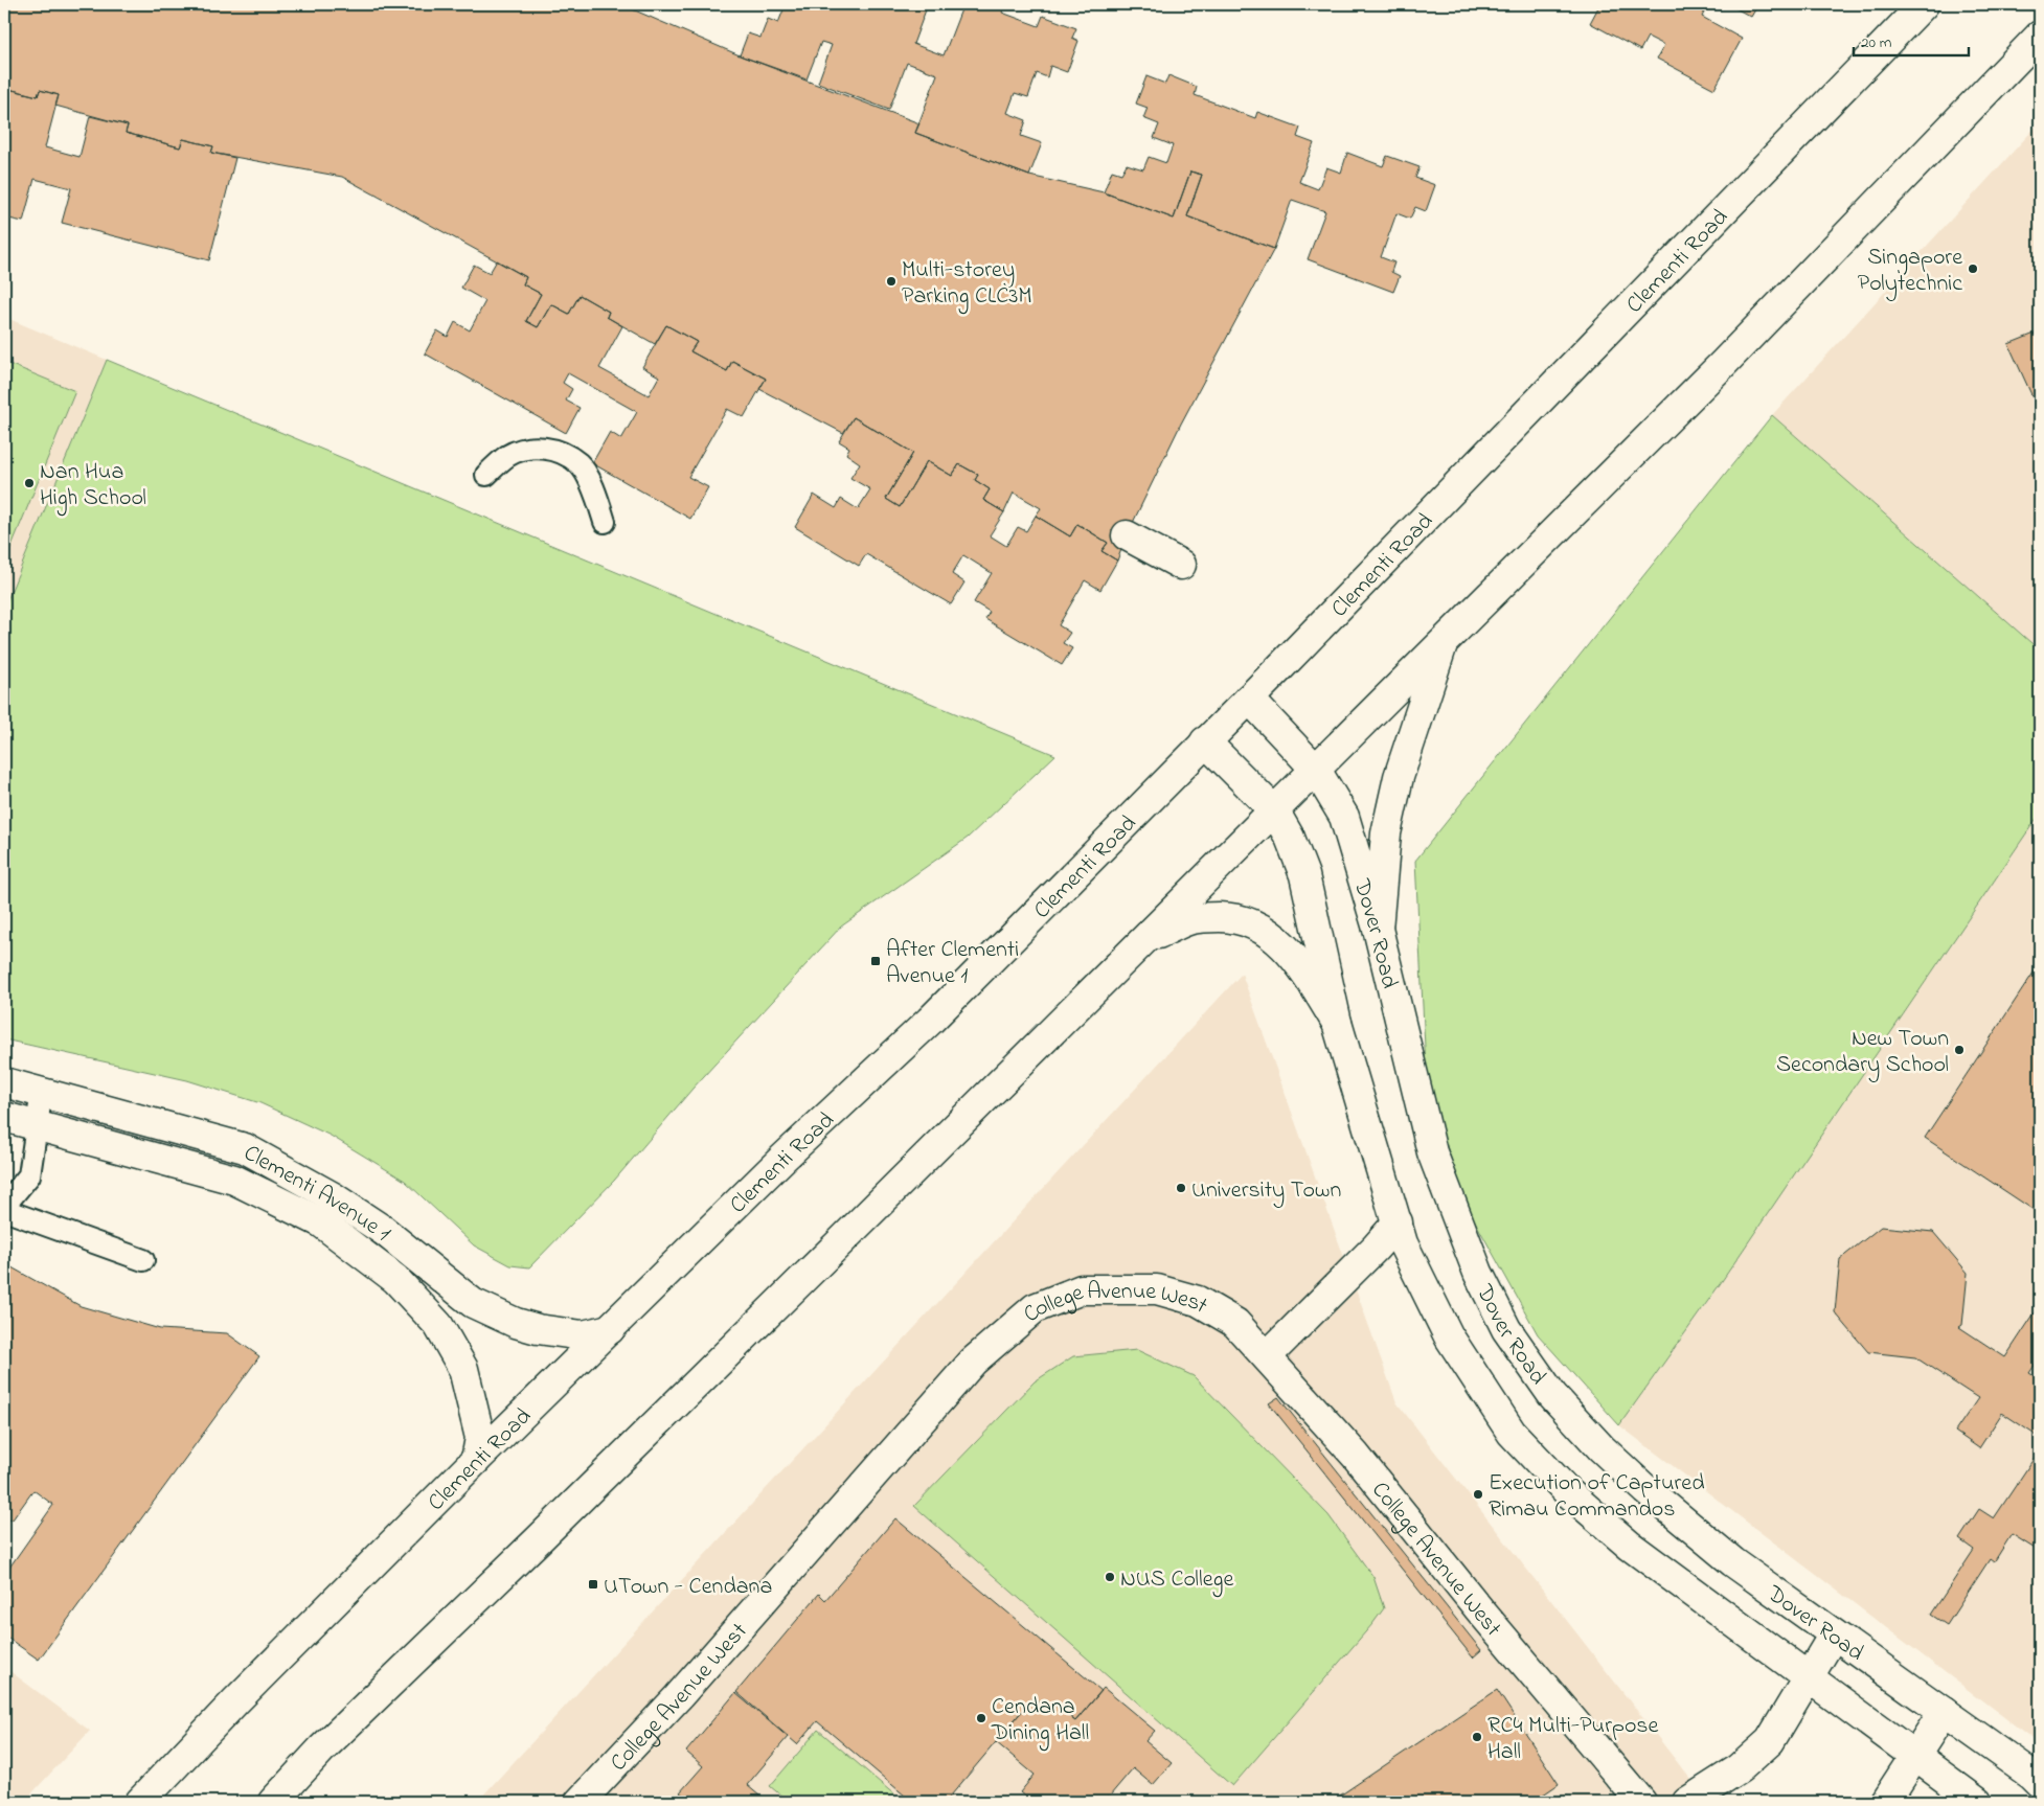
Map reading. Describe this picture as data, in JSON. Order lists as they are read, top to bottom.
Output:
{
  "streets": {
    "street": [
      "Clementi Road",
      "Dover Road",
      "Clementi Avenue 1",
      "College Avenue West"
    ]
  },
  "crossings": [
    ["Clementi Road", "Dover Road"],
    ["Clementi Road", "Clementi Avenue 1"]
  ],
  "places": {
    "other": [
      "Singapore Polytechnic",
      "Multi-storey Parking CLC3M",
      "Nan Hua High School",
      "New Town Secondary School",
      "University Town",
      "Execution of Captured Rimau Commandos",
      "NUS College",
      "Cendana Dining Hall",
      "RC4 Multi-Purpose Hall"
    ],
    "transit": ["After Clementi Avenue 1", "UTown - Cendana"]
  },
  "scale_bar": "20 m"
}
